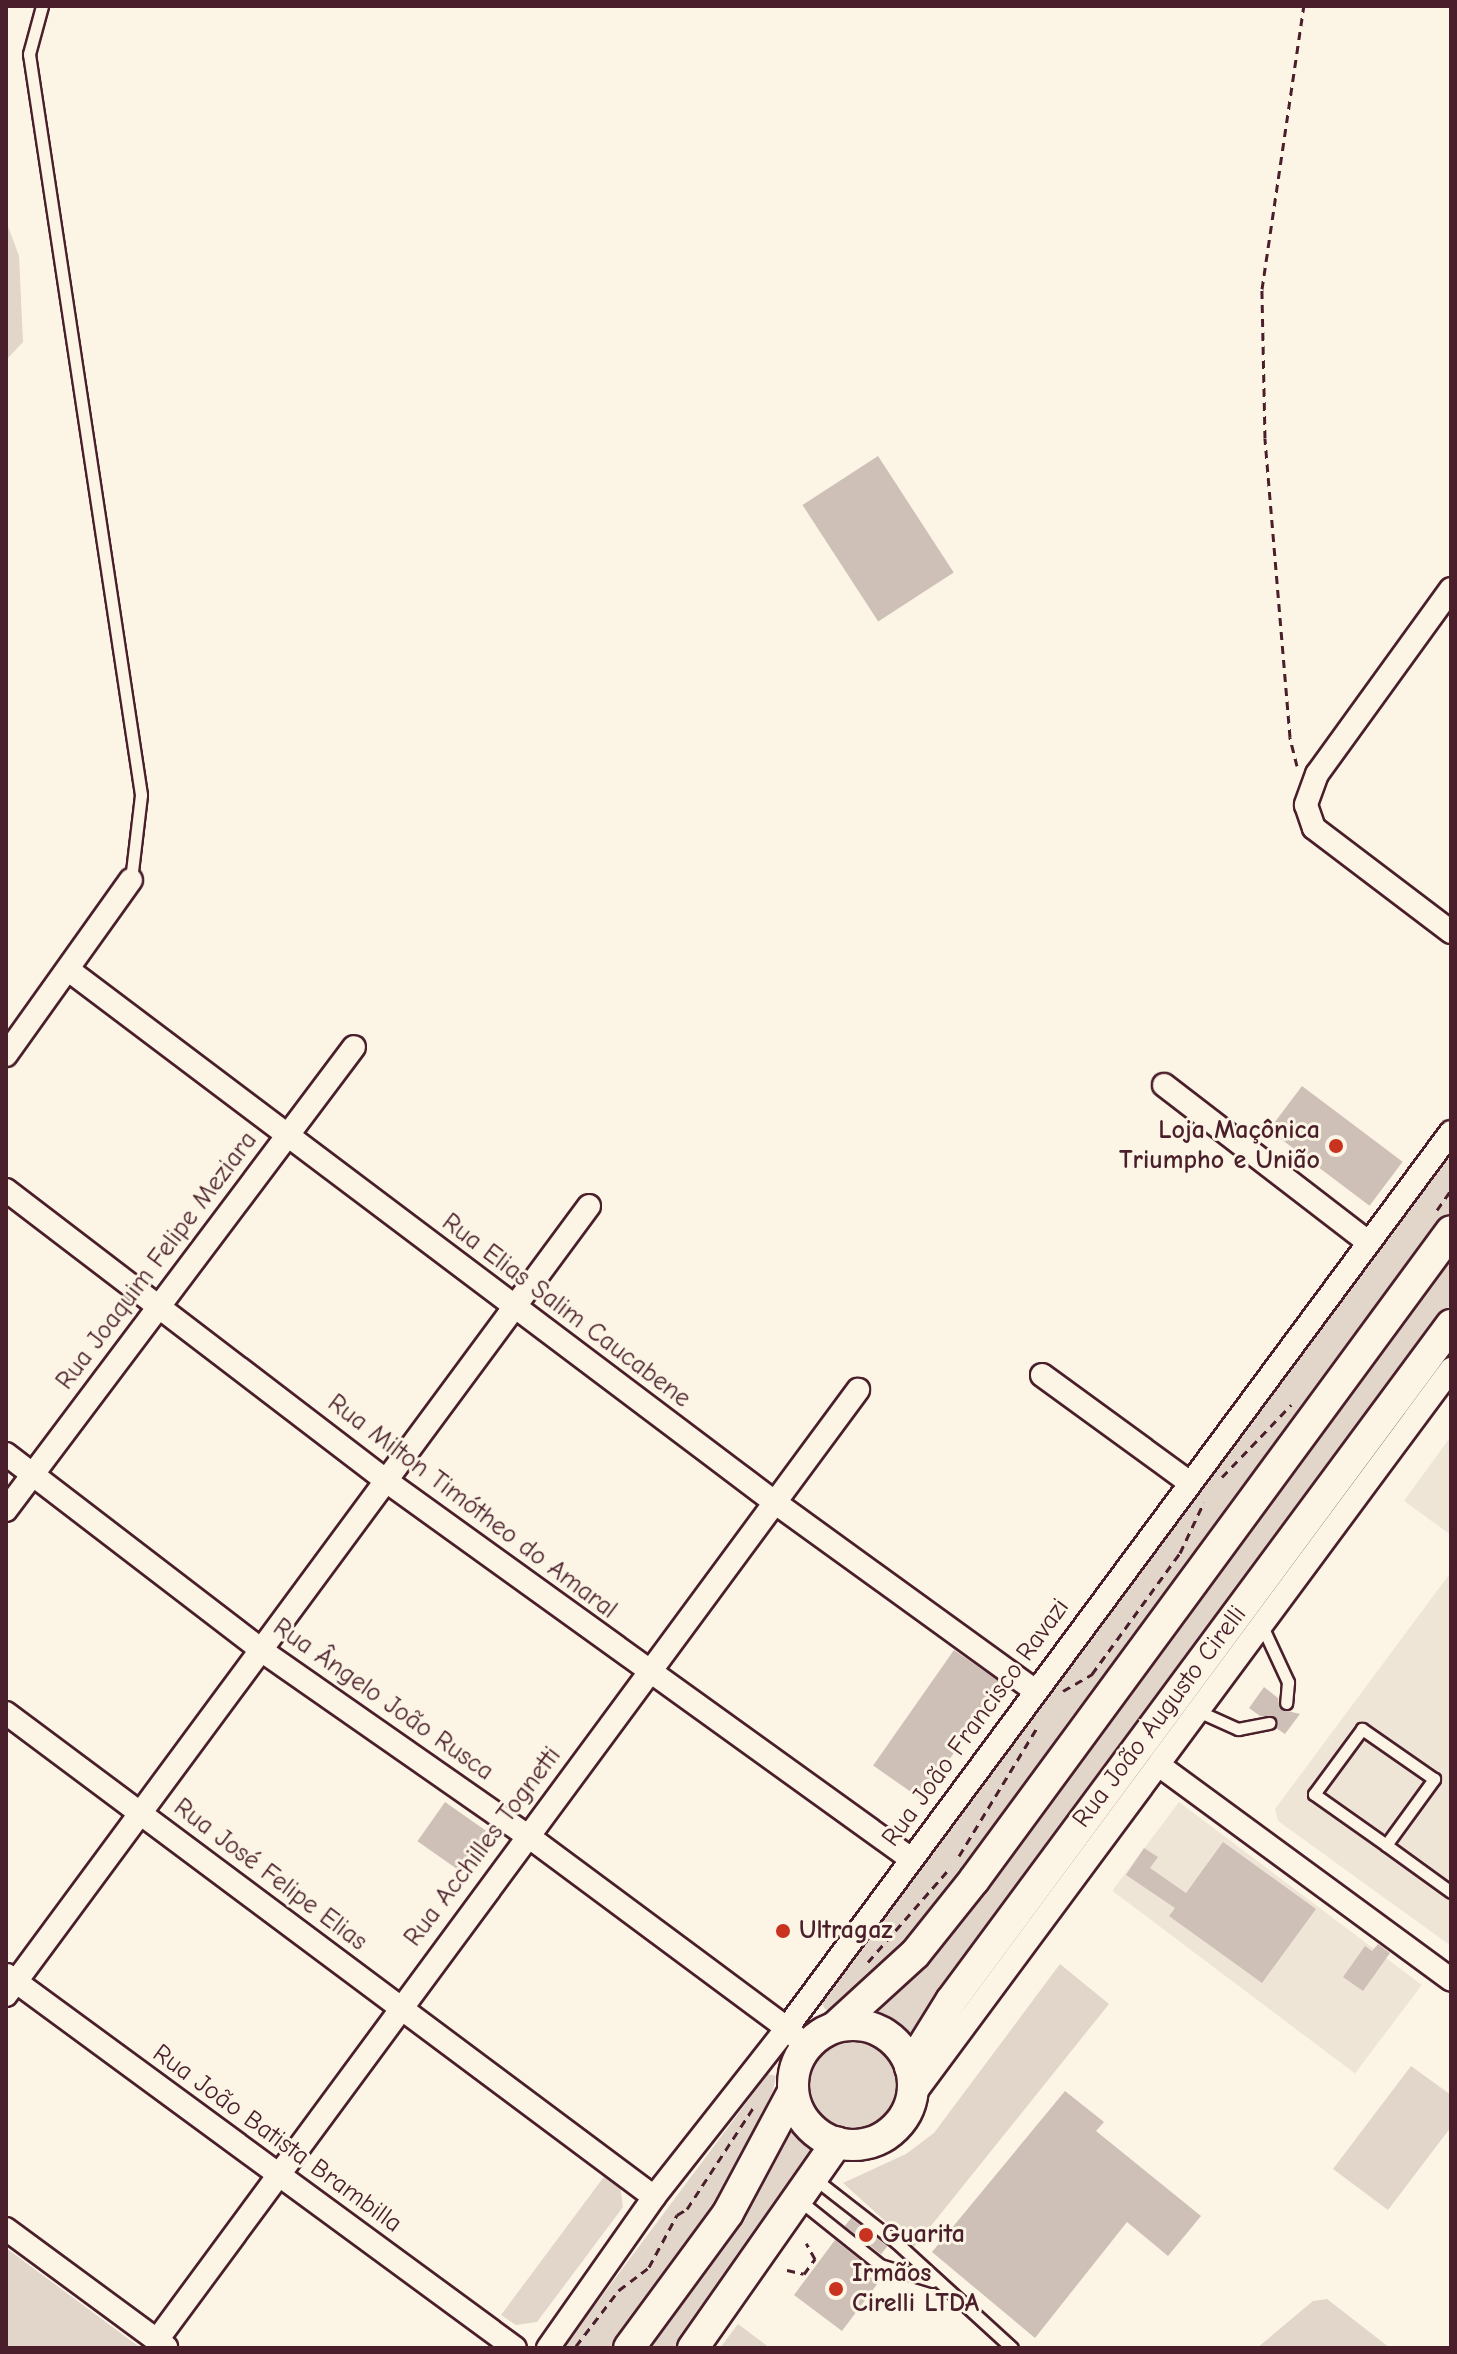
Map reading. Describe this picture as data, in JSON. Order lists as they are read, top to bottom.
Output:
{
  "streets": {
    "street": [
      "Rua Joaquim Felipe Meziara",
      "Rua Elias Salim Caucabene",
      "Rua Milton Timótheo do Amaral",
      "Rua Ângelo João Rusca",
      "Rua João Augusto Cirelli",
      "Rua João Francisco Ravazi",
      "Rua Acchilles Tognetti",
      "Rua José Felipe Elias",
      "Rua João Batista Brambilla"
    ]
  },
  "crossings": [
    ["Rua Joaquim Felipe Meziara", "Rua Elias Salim Caucabene"],
    ["Rua Joaquim Felipe Meziara", "Rua Milton Timótheo do Amaral"],
    ["Rua Joaquim Felipe Meziara", "Rua Ângelo João Rusca"],
    ["Rua Elias Salim Caucabene", "Rua João Francisco Ravazi"],
    ["Rua Elias Salim Caucabene", "Rua Acchilles Tognetti"],
    ["Rua Milton Timótheo do Amaral", "Rua João Francisco Ravazi"],
    ["Rua Milton Timótheo do Amaral", "Rua Acchilles Tognetti"],
    ["Rua Ângelo João Rusca", "Rua João Augusto Cirelli"],
    ["Rua Ângelo João Rusca", "Rua João Francisco Ravazi"],
    ["Rua Ângelo João Rusca", "Rua Acchilles Tognetti"],
    ["Rua João Augusto Cirelli", "Rua João Francisco Ravazi"],
    ["Rua João Francisco Ravazi", "Rua José Felipe Elias"],
    ["Rua Acchilles Tognetti", "Rua José Felipe Elias"],
    ["Rua Acchilles Tognetti", "Rua João Batista Brambilla"]
  ],
  "places": [
    "Loja Maçônica Triumpho e União",
    "Ultragaz",
    "Guarita",
    "Irmãos Cirelli LTDA"
  ]
}
